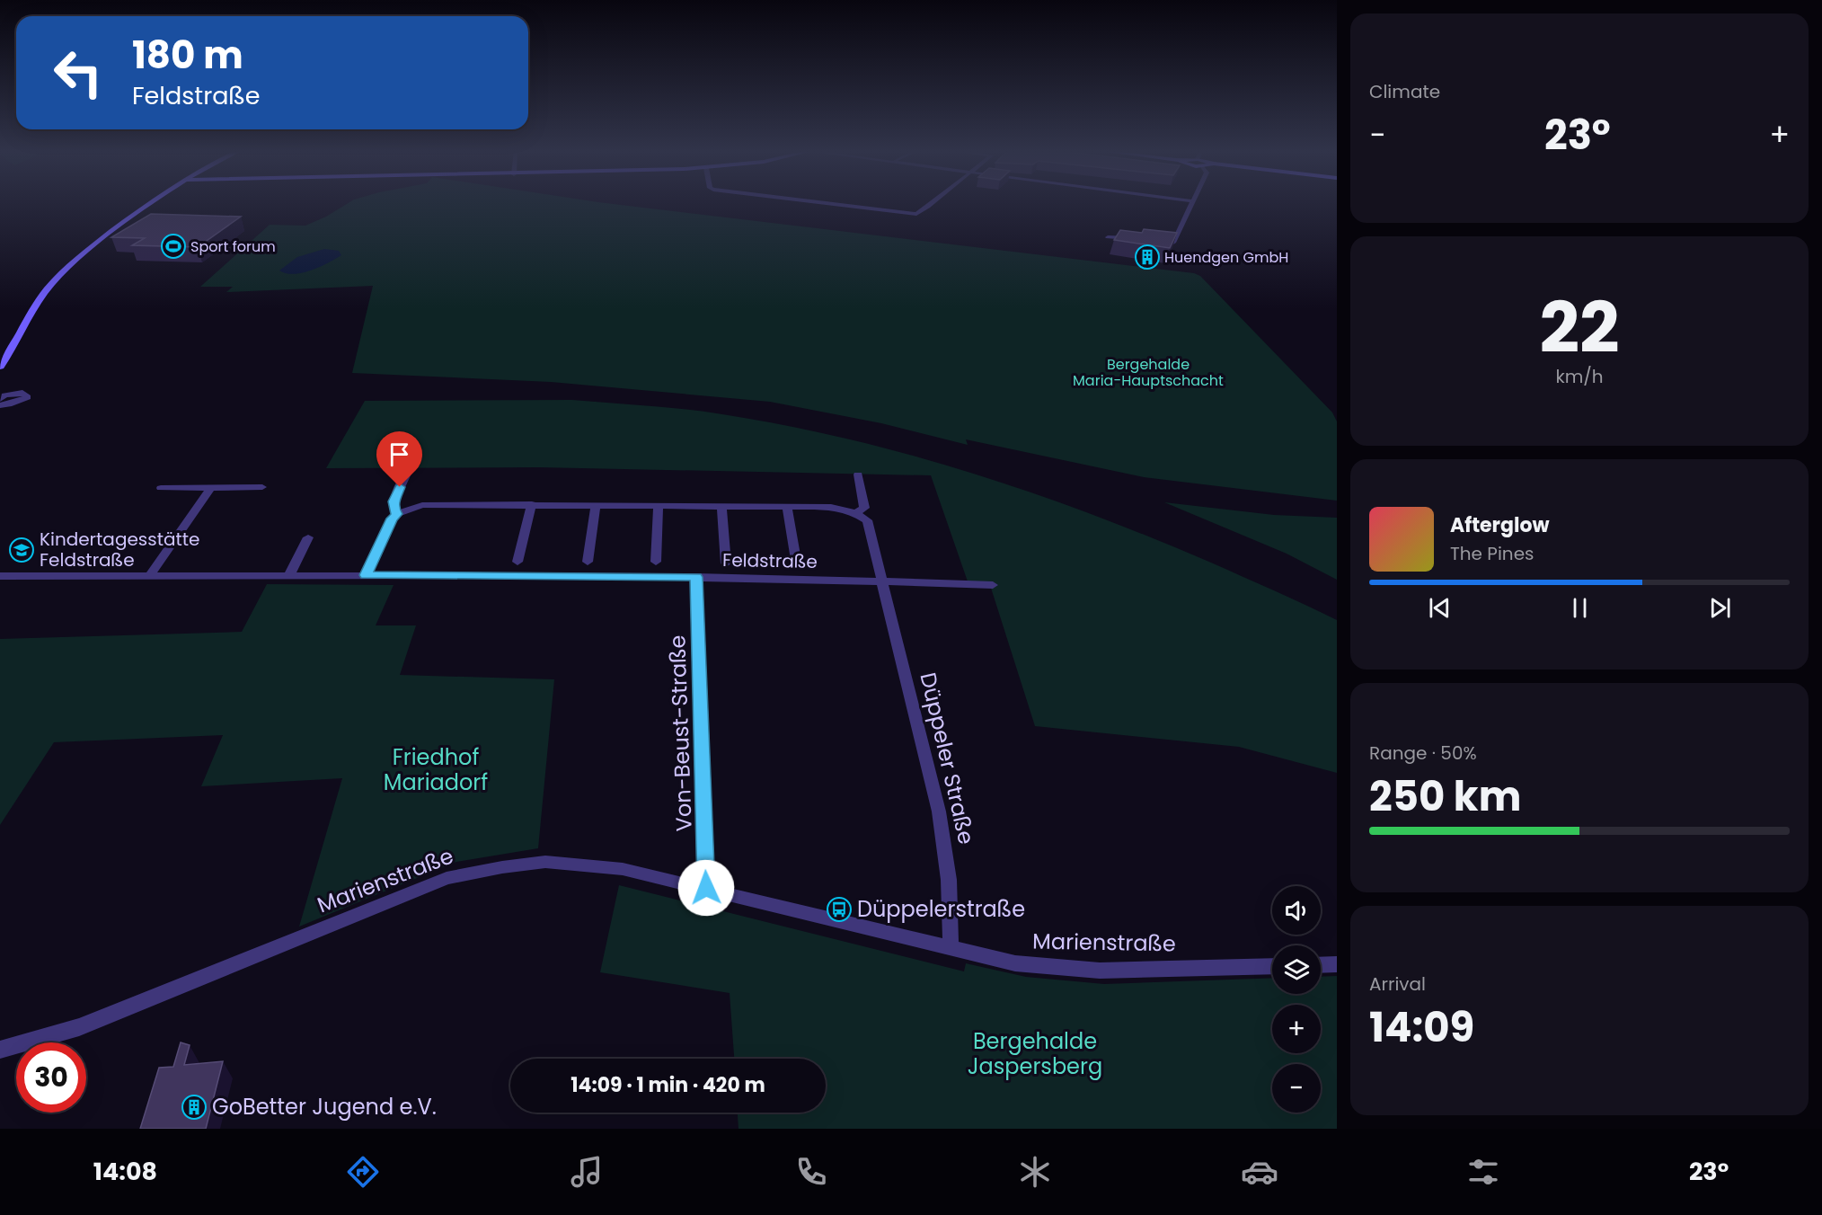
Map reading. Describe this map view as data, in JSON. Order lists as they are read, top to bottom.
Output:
{
  "streets": {
    "street": [
      "Feldstraße",
      "Von-Beust-Straße",
      "Düppeler Straße",
      "Marienstraße"
    ]
  },
  "crossings": [
    ["Feldstraße", "Von-Beust-Straße"],
    ["Feldstraße", "Düppeler Straße"],
    ["Von-Beust-Straße", "Marienstraße"],
    ["Düppeler Straße", "Marienstraße"]
  ],
  "parks": ["Bergehalde Maria-Hauptschacht", "Friedhof Mariadorf", "Bergehalde Jaspersberg"],
  "places": {
    "sports": ["Sport forum"],
    "building": ["Huendgen GmbH", "GoBetter Jugend e.V."],
    "school or university": ["Kindertagesstätte Feldstraße"],
    "bus stop": ["Düppelerstraße"]
  },
  "page": {
    "tile": [
      "Climate",
      ["22", "km/h"],
      ["Range · 50%", "250 km"],
      ["Arrival", "14:09"]
    ],
    "turn": ["180 m", "Feldstraße"],
    "heat": ["−", "23°", "+"],
    "song": ["Afterglow", "The Pines"],
    "map_buttons": ["+", "−"],
    "limit": "30",
    "trip": "14:09 · 1 min · 420 m",
    "tabs": ["14:08", "23°"]
  }
}
